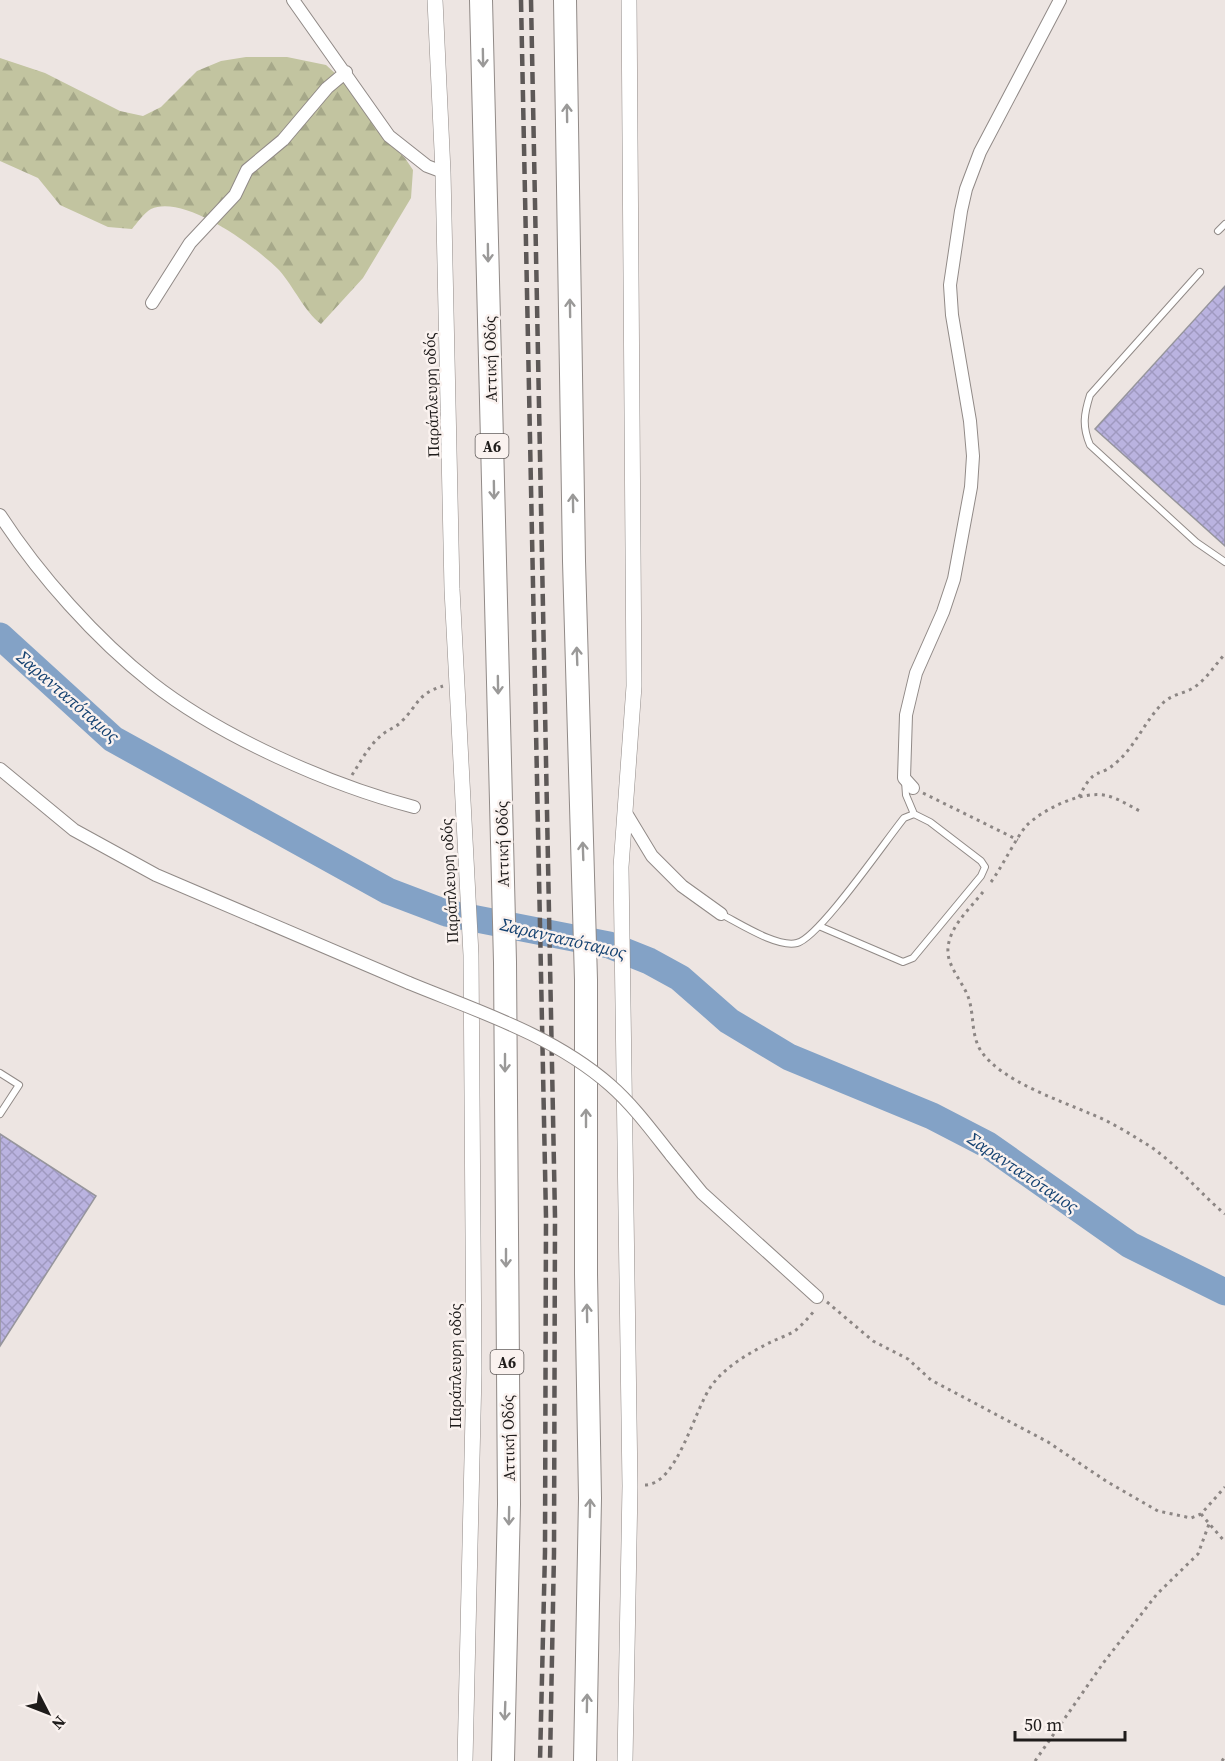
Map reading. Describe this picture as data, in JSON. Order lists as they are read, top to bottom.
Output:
{
  "streets": {
    "highway": ["Αττική Οδός", "Α6"],
    "street": ["Παράπλευρη οδός"]
  },
  "water": ["Σαρανταπόταμος"],
  "scale_bar": "50 m",
  "north": "bottom right"
}
